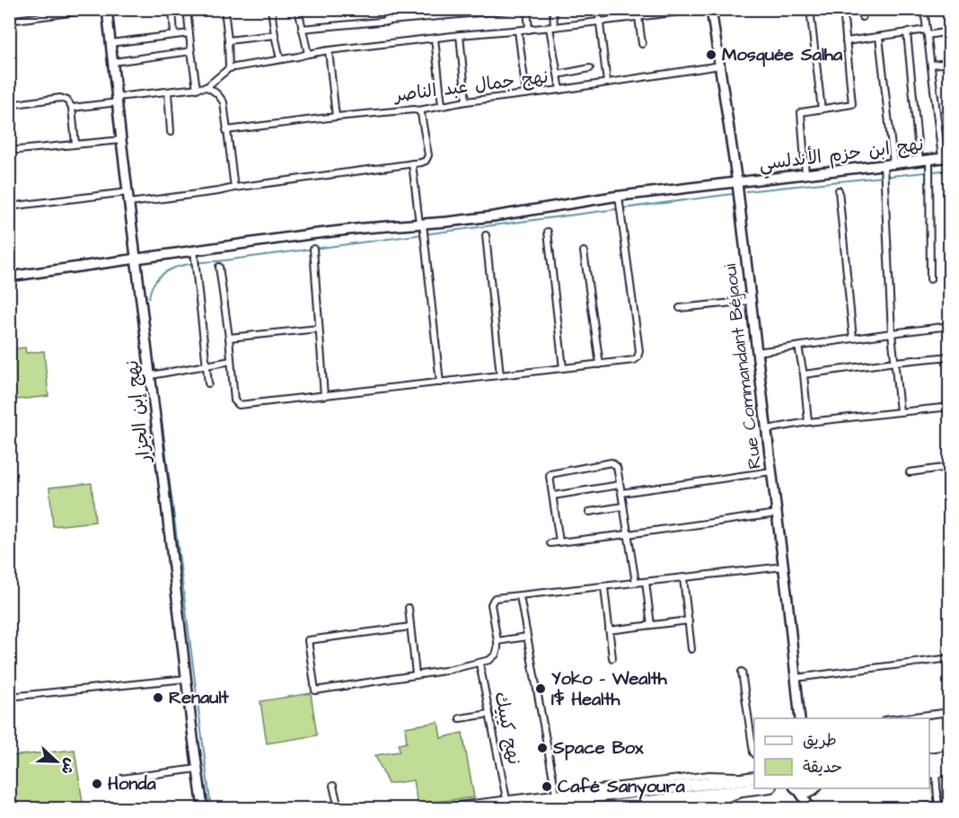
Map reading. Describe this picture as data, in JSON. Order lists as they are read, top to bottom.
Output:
{
  "streets": {
    "street": [
      "نهج جمال عبد الناصر",
      "نهج ابن حزم الأندلسي",
      "Rue Commandant Béjaoui",
      "نهج إبن الجزار",
      "نهج كيبيك"
    ]
  },
  "crossings": [
    ["نهج جمال عبد الناصر", "Rue Commandant Béjaoui"],
    ["نهج ابن حزم الأندلسي", "Rue Commandant Béjaoui"],
    ["نهج ابن حزم الأندلسي", "نهج إبن الجزار"]
  ],
  "places": [
    "Mosquée Salha",
    "Yoko - Wealth I$ Health",
    "Renault",
    "Space Box",
    "Honda",
    "Café Sanyoura"
  ],
  "legend": ["طريق", "حديقة"],
  "north": "right"
}
